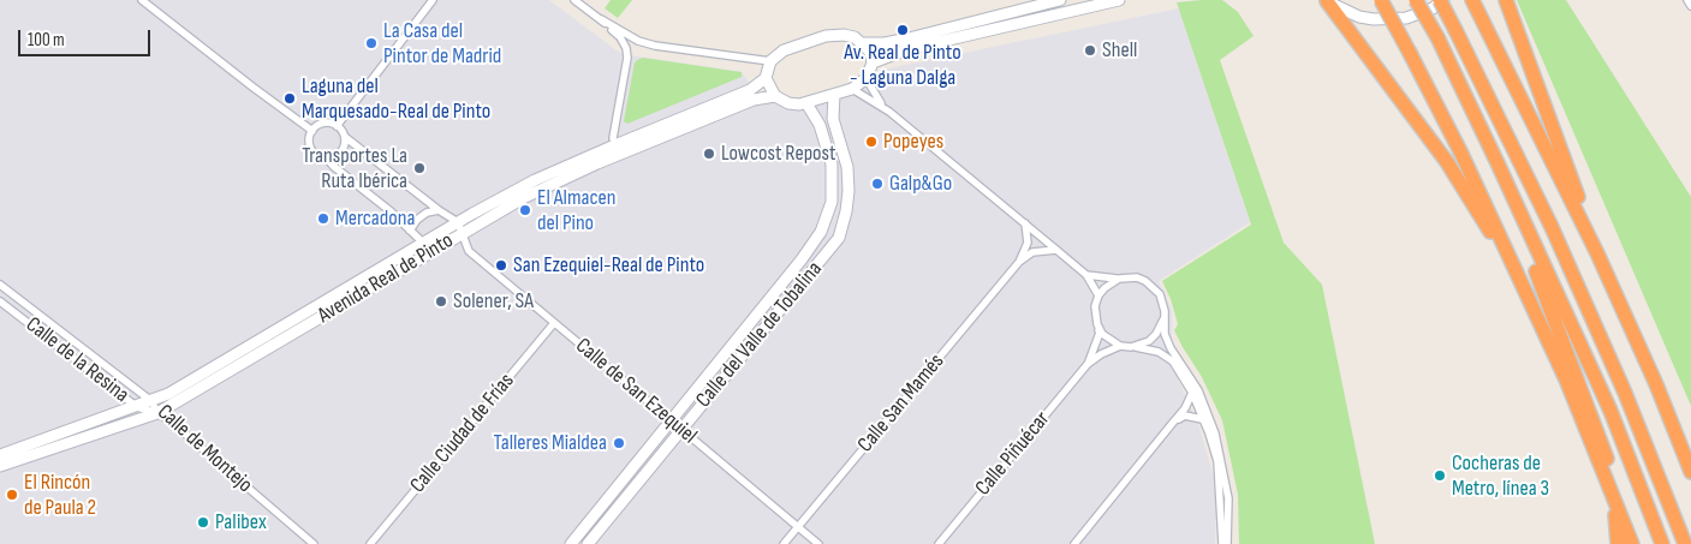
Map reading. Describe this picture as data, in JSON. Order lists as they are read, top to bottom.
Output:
{
  "streets": {
    "main road": ["Avenida Real de Pinto", "Calle del Valle de Tobalina"],
    "street": [
      "Calle de la Resina",
      "Calle de San Ezequiel",
      "Calle San Mamés",
      "Calle Ciudad de Frías",
      "Calle de Montejo",
      "Calle Piñuécar"
    ]
  },
  "crossings": [
    ["Avenida Real de Pinto", "Calle del Valle de Tobalina"],
    ["Avenida Real de Pinto", "Calle de la Resina"],
    ["Avenida Real de Pinto", "Calle de San Ezequiel"],
    ["Avenida Real de Pinto", "Calle de Montejo"],
    ["Calle del Valle de Tobalina", "Calle de San Ezequiel"],
    ["Calle de la Resina", "Calle de Montejo"],
    ["Calle de San Ezequiel", "Calle San Mamés"],
    ["Calle de San Ezequiel", "Calle Ciudad de Frías"]
  ],
  "places": [
    "Av. Real de Pinto - Laguna Dalga",
    "La Casa del Pintor de Madrid",
    "Shell",
    "Laguna del Marquesado-Real de Pinto",
    "Popeyes",
    "Lowcost Repost",
    "Transportes La Ruta Ibérica",
    "Galp&Go",
    "El Almacen del Pino",
    "Mercadona",
    "San Ezequiel-Real de Pinto",
    "Solener, SA",
    "Talleres Mialdea",
    "Cocheras de Metro, línea 3",
    "El Rincón de Paula 2",
    "Palibex"
  ],
  "scale_bar": "100 m"
}
